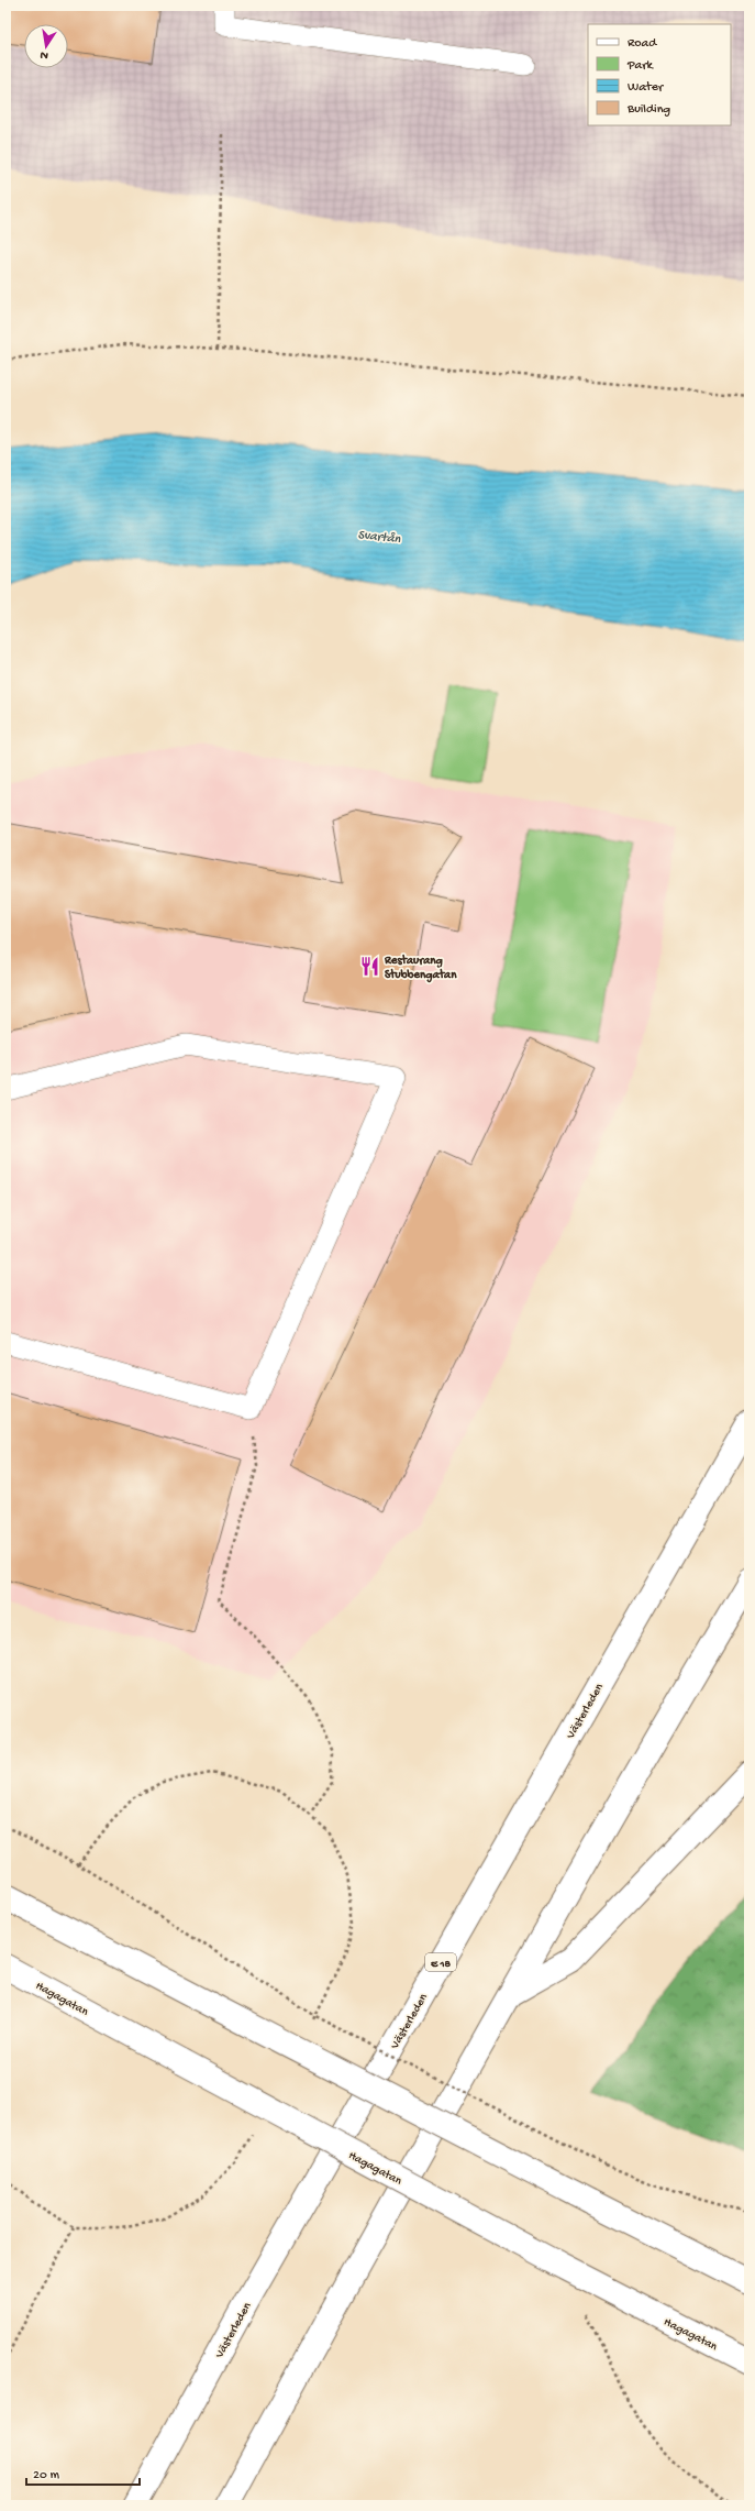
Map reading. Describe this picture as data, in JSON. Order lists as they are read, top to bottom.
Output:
{
  "streets": {
    "main road": ["Västerleden", "E 18", "Hagagatan"]
  },
  "water": ["Svartån"],
  "places": {
    "restaurant": ["Restaurang Stubbengatan"]
  },
  "legend": [
    "Road",
    "Park",
    "Water",
    "Building"
  ],
  "scale_bar": "20 m",
  "north": "bottom"
}
